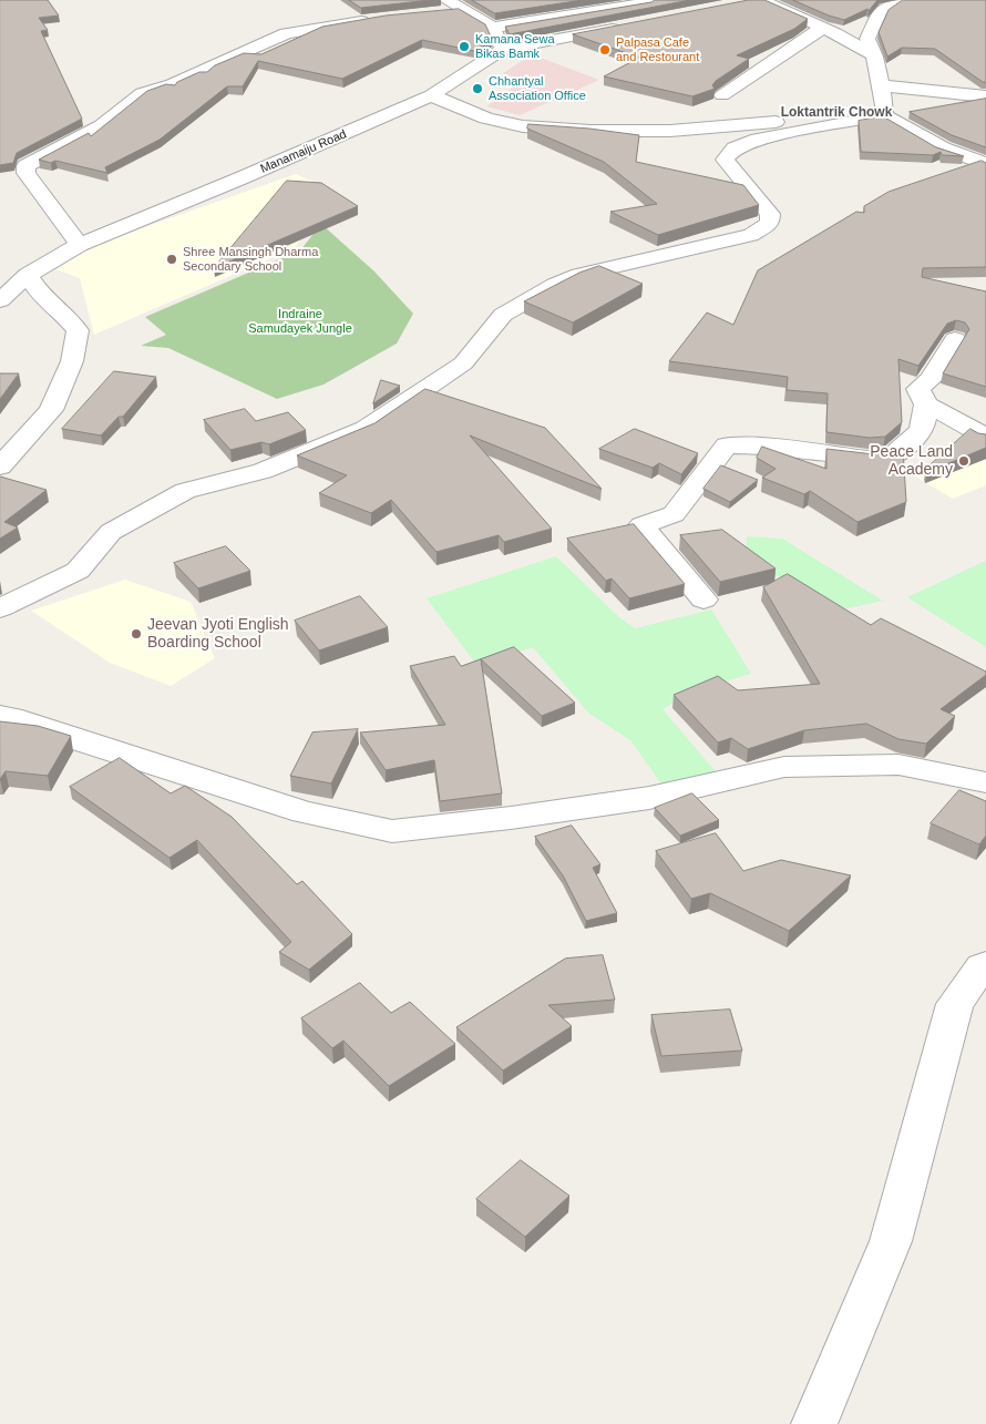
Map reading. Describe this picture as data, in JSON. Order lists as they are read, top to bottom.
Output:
{
  "streets": {
    "street": ["Manamaiju Road"]
  },
  "districts": ["Loktantrik Chowk"],
  "parks": ["Indraine Samudayek Jungle"],
  "places": [
    "Kamana Sewa Bikas Bamk",
    "Palpasa Cafe and Restourant",
    "Chhantyal Association Office",
    "Shree Mansingh Dharma Secondary School",
    "Peace Land Academy",
    "Jeevan Jyoti English Boarding School"
  ]
}
